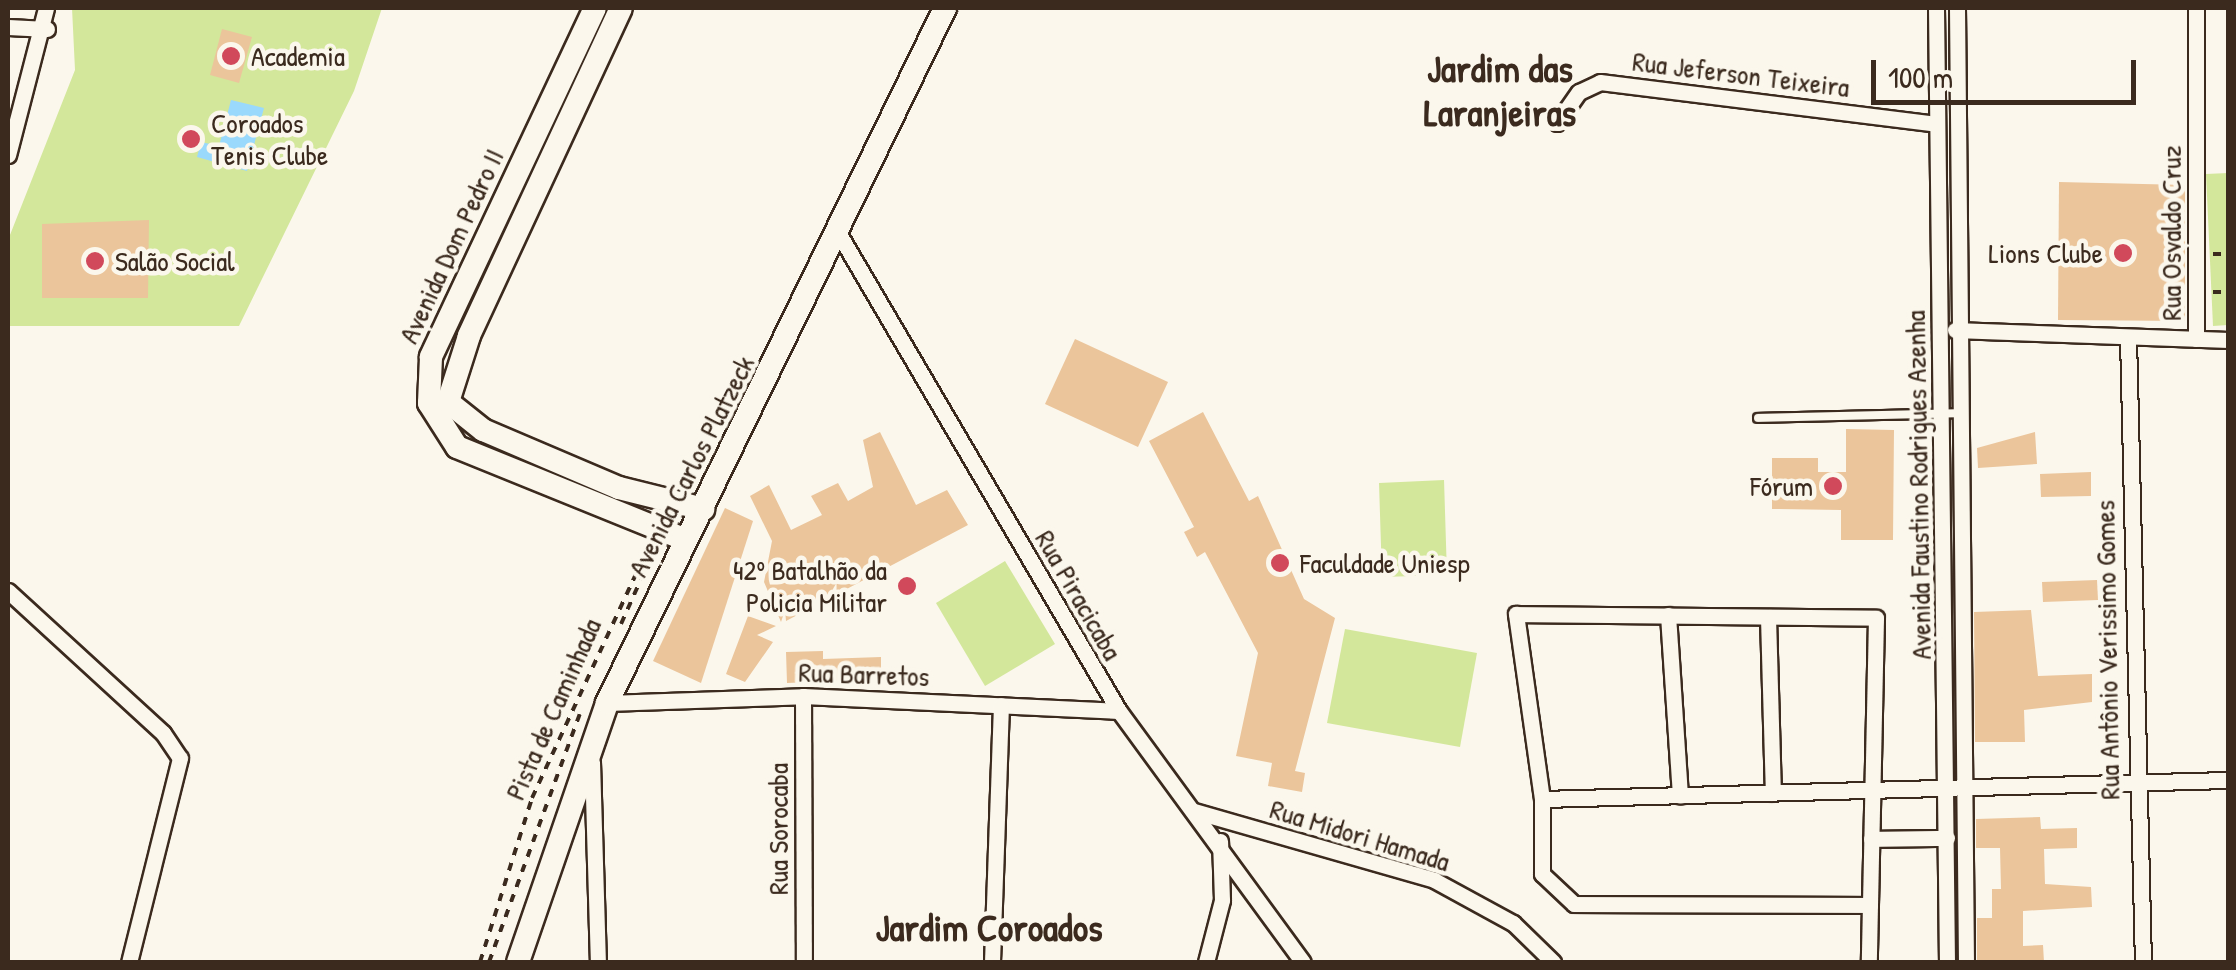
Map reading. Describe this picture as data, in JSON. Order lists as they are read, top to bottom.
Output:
{
  "streets": {
    "main road": ["Avenida Dom Pedro II", "Avenida Carlos Platzeck"],
    "street": [
      "Rua Jeferson Teixeira",
      "Rua Osvaldo Cruz",
      "Avenida Faustino Rodrigues Azenha",
      "Rua Piracicaba",
      "Rua Antônio Verissimo Gomes",
      "Rua Barretos",
      "Rua Sorocaba",
      "Rua Midori Hamada"
    ],
    "path": ["Pista de Caminhada"]
  },
  "crossings": [
    ["Rua Jeferson Teixeira", "Avenida Faustino Rodrigues Azenha"],
    ["Avenida Dom Pedro II", "Avenida Carlos Platzeck"],
    ["Avenida Dom Pedro II", "Pista de Caminhada"],
    ["Avenida Carlos Platzeck", "Rua Piracicaba"],
    ["Avenida Carlos Platzeck", "Rua Barretos"],
    ["Rua Piracicaba", "Rua Barretos"],
    ["Rua Piracicaba", "Rua Midori Hamada"],
    ["Rua Barretos", "Rua Sorocaba"]
  ],
  "districts": ["Jardim das Laranjeiras", "Jardim Coroados"],
  "places": [
    "Academia",
    "Coroados Tenis Clube",
    "Lions Clube",
    "Salão Social",
    "Fórum",
    "Faculdade Uniesp",
    "42º Batalhão da Policia Militar"
  ],
  "scale_bar": "100 m"
}
